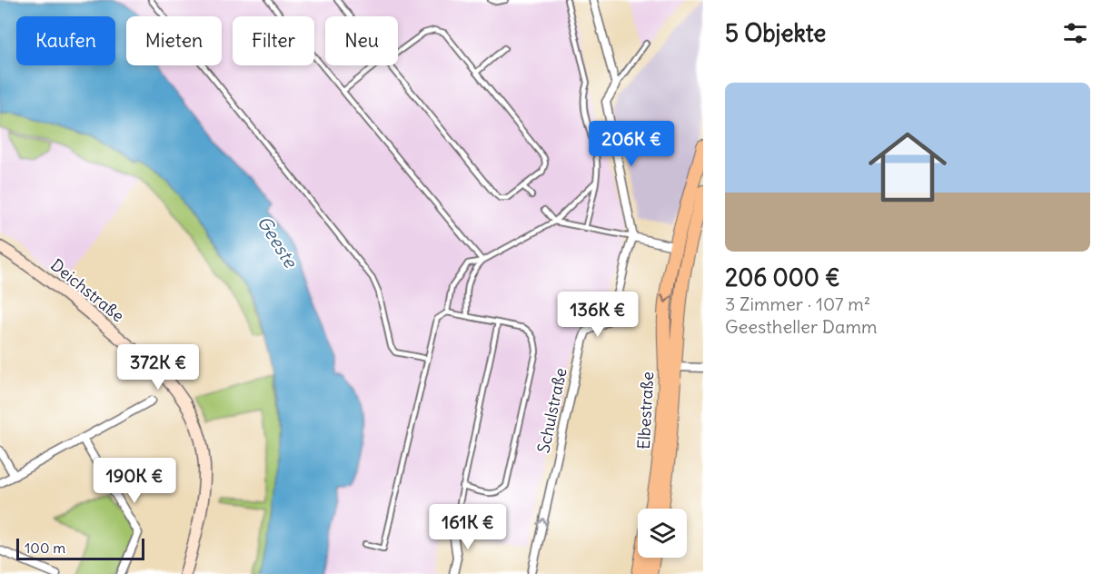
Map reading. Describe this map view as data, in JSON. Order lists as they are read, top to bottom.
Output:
{
  "streets": {
    "main road": ["Deichstraße", "Elbestraße"],
    "street": ["Schulstraße"]
  },
  "one_way": ["Schulstraße"],
  "water": ["Geeste"],
  "scale_bar": "100 m",
  "page": {
    "heading": "5 Objekte",
    "chip": [
      "Kaufen",
      "Mieten",
      "Filter",
      "Neu"
    ],
    "list": [
      {
        "name": "206 000 €",
        "note": "3 Zimmer · 107 m² · Geestheller Damm"
      }
    ],
    "price": [
      "206K €",
      "136K €",
      "372K €",
      "190K €",
      "161K €"
    ],
    "scale": "100 m"
  }
}
